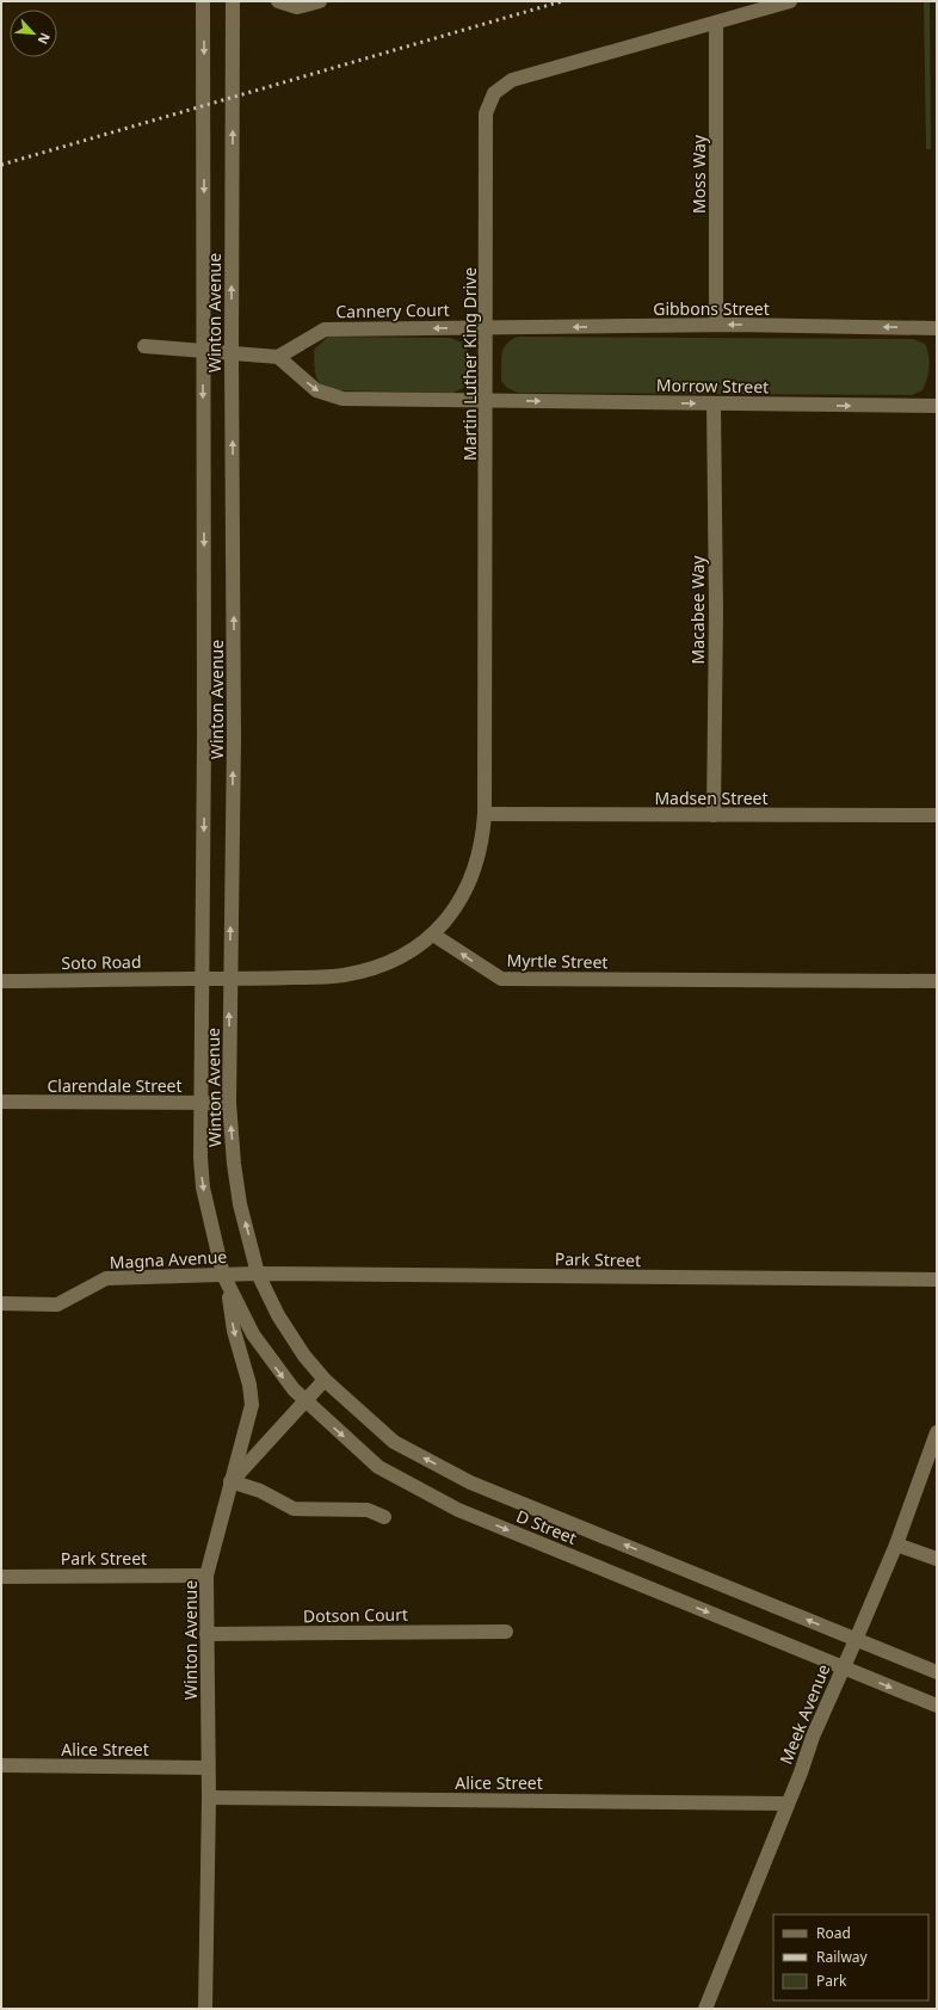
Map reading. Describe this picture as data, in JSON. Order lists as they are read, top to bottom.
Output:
{
  "streets": {
    "street": [
      "Moss Way",
      "Gibbons Street",
      "Cannery Court",
      "Winton Avenue",
      "Martin Luther King Drive",
      "Morrow Street",
      "Macabee Way",
      "Madsen Street",
      "Myrtle Street",
      "Soto Road",
      "Clarendale Street",
      "Magna Avenue",
      "Park Street",
      "D Street",
      "Dotson Court",
      "Meek Avenue",
      "Alice Street"
    ]
  },
  "crossings": [
    ["Moss Way", "Gibbons Street"],
    ["Moss Way", "Martin Luther King Drive"],
    ["Gibbons Street", "Cannery Court"],
    ["Gibbons Street", "Martin Luther King Drive"],
    ["Cannery Court", "Martin Luther King Drive"],
    ["Winton Avenue", "Soto Road"],
    ["Winton Avenue", "Clarendale Street"],
    ["Winton Avenue", "Magna Avenue"],
    ["Winton Avenue", "Park Street"],
    ["Winton Avenue", "D Street"],
    ["Winton Avenue", "Dotson Court"],
    ["Winton Avenue", "Alice Street"],
    ["Martin Luther King Drive", "Morrow Street"],
    ["Martin Luther King Drive", "Madsen Street"],
    ["Martin Luther King Drive", "Myrtle Street"],
    ["Morrow Street", "Macabee Way"],
    ["Macabee Way", "Madsen Street"],
    ["Magna Avenue", "Park Street"],
    ["Magna Avenue", "D Street"],
    ["D Street", "Meek Avenue"],
    ["Meek Avenue", "Alice Street"]
  ],
  "one_way": [
    "Gibbons Street",
    "Cannery Court",
    "Morrow Street",
    "Myrtle Street"
  ],
  "legend": ["Road", "Railway", "Park"],
  "north": "bottom right"
}
